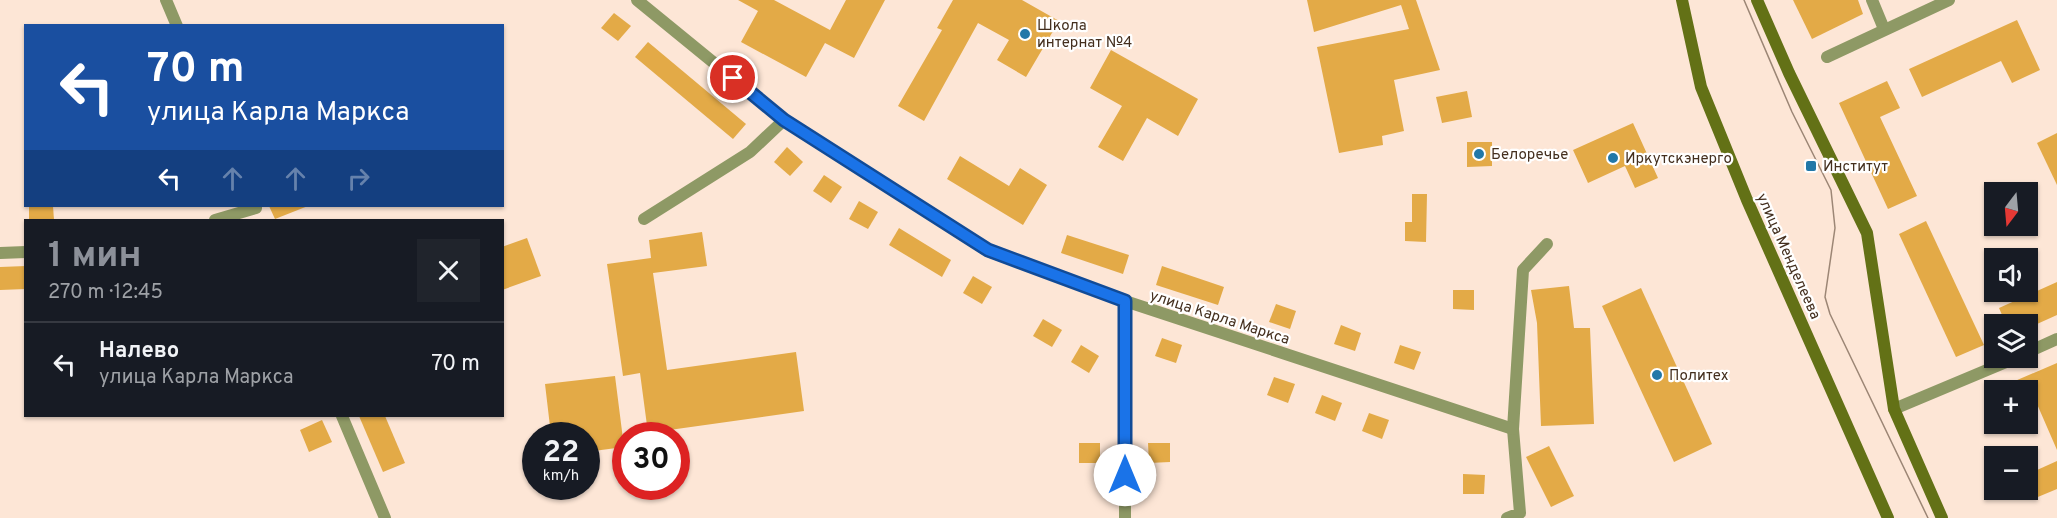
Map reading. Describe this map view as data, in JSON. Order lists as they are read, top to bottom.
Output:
{
  "streets": {
    "main road": ["улица Менделеева"],
    "street": ["улица Карла Маркса"]
  },
  "places": {
    "other": [
      "Школа интернат №4",
      "Белоречье",
      "Иркутскэнерго",
      "Политех"
    ],
    "transit": ["Институт"]
  },
  "north": "bottom",
  "page": {
    "turn": ["70 m", "улица Карла Маркса"],
    "map_buttons": ["+", "−"],
    "heading": ["1 мин", "270 m · 12:45"],
    "list": [
      {
        "name": "Налево",
        "note": "улица Карла Маркса",
        "value": "70 m"
      }
    ],
    "speed": "22 km/h",
    "limit": "30"
  }
}
